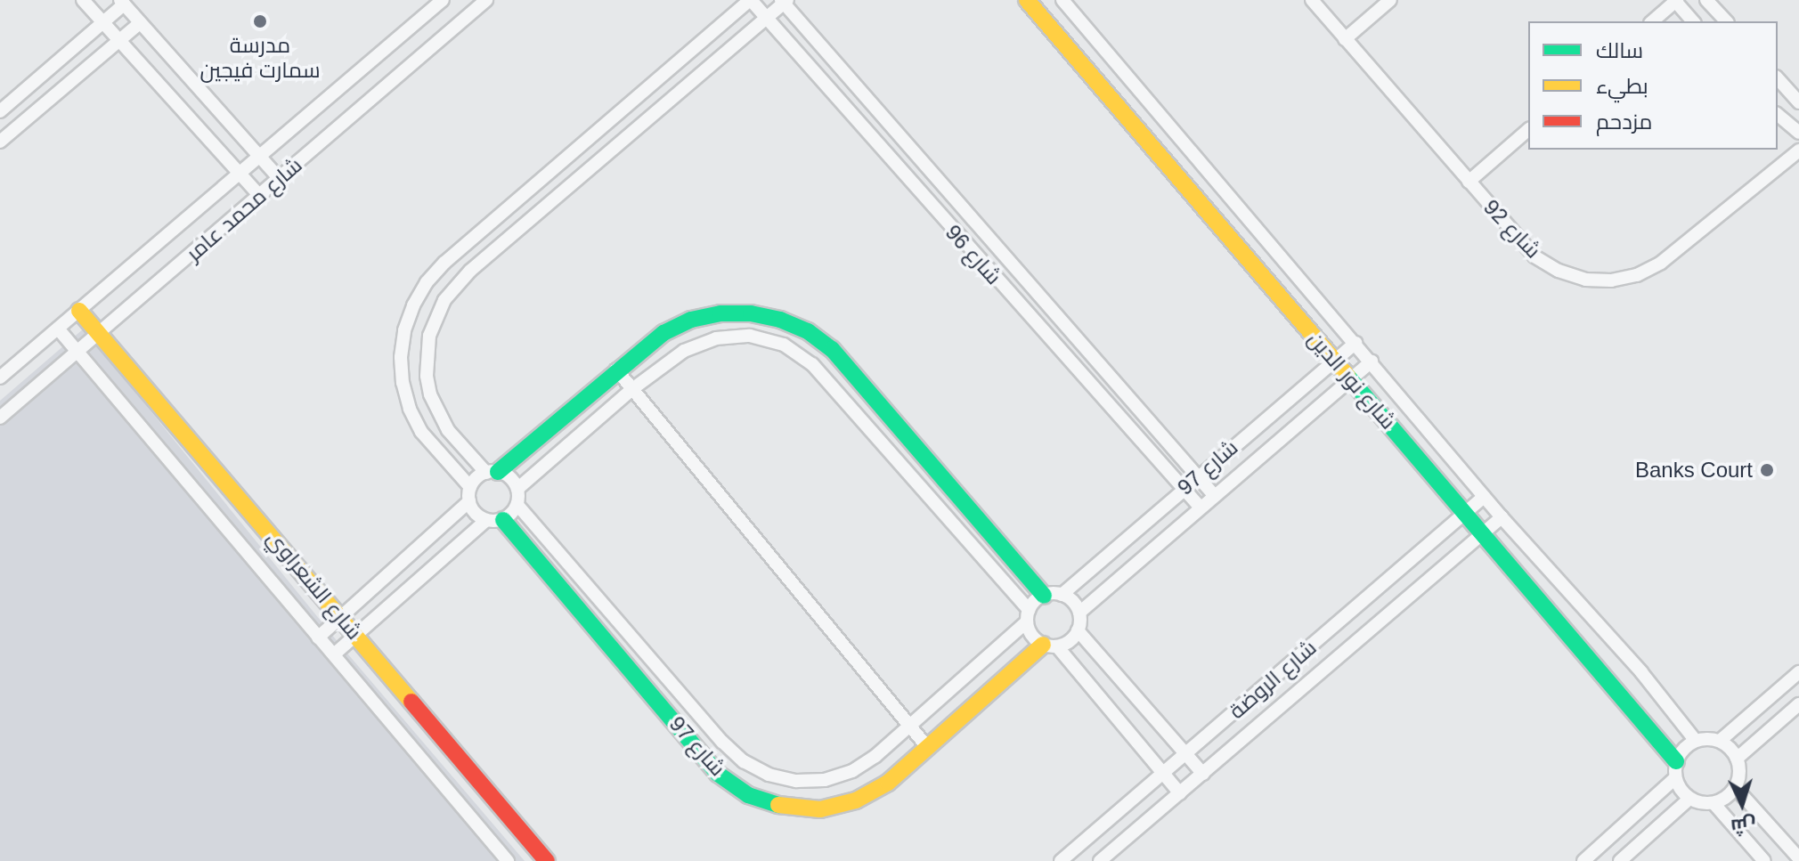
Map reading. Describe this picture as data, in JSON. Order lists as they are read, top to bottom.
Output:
{
  "streets": {
    "street": [
      "شارع محمد عامر",
      "شارع 92",
      "شارع 96",
      "شارع نور الدين",
      "شارع 97",
      "شارع الشعراوي",
      "شارع الروضة"
    ]
  },
  "crossings": [
    ["شارع محمد عامر", "شارع الشعراوي"],
    ["شارع 96", "شارع 97"],
    ["شارع نور الدين", "شارع 97"],
    ["شارع نور الدين", "شارع الروضة"]
  ],
  "places": ["مدرسة سمارت فيجين", "Banks Court"],
  "legend": ["سالك", "بطيء", "مزدحم"],
  "north": "bottom"
}
